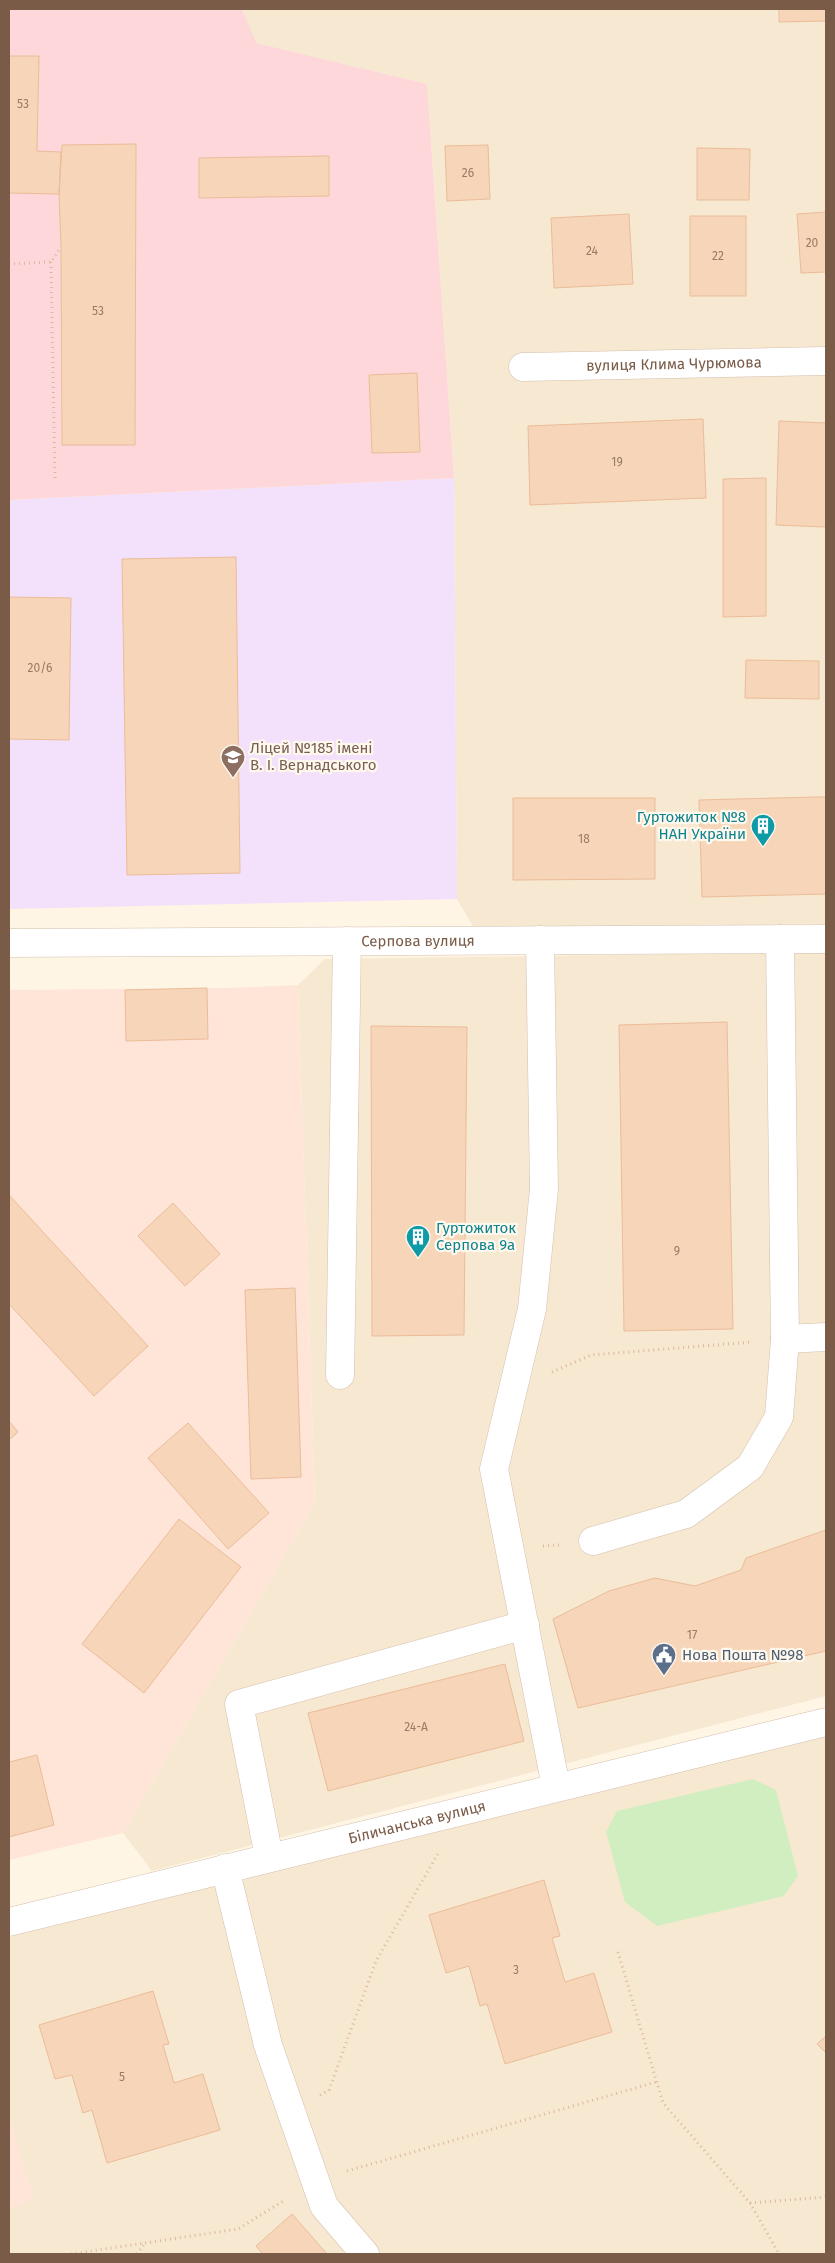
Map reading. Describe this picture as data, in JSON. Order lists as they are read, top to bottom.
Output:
{
  "streets": {
    "street": ["вулиця Клима Чурюмова", "Серпова вулиця", "Біличанська вулиця"]
  },
  "places": {
    "school or university": ["Ліцей №185 імені В. І. Вернадського"],
    "building": ["Гуртожиток №8 НАН України", "Гуртожиток Серпова 9а"],
    "public building": ["Нова Пошта №98"]
  },
  "house_numbers": [
    "53",
    "26",
    "20",
    "24",
    "22",
    "53",
    "19",
    "20/6",
    "18",
    "9",
    "17",
    "24-А",
    "3",
    "5"
  ]
}
